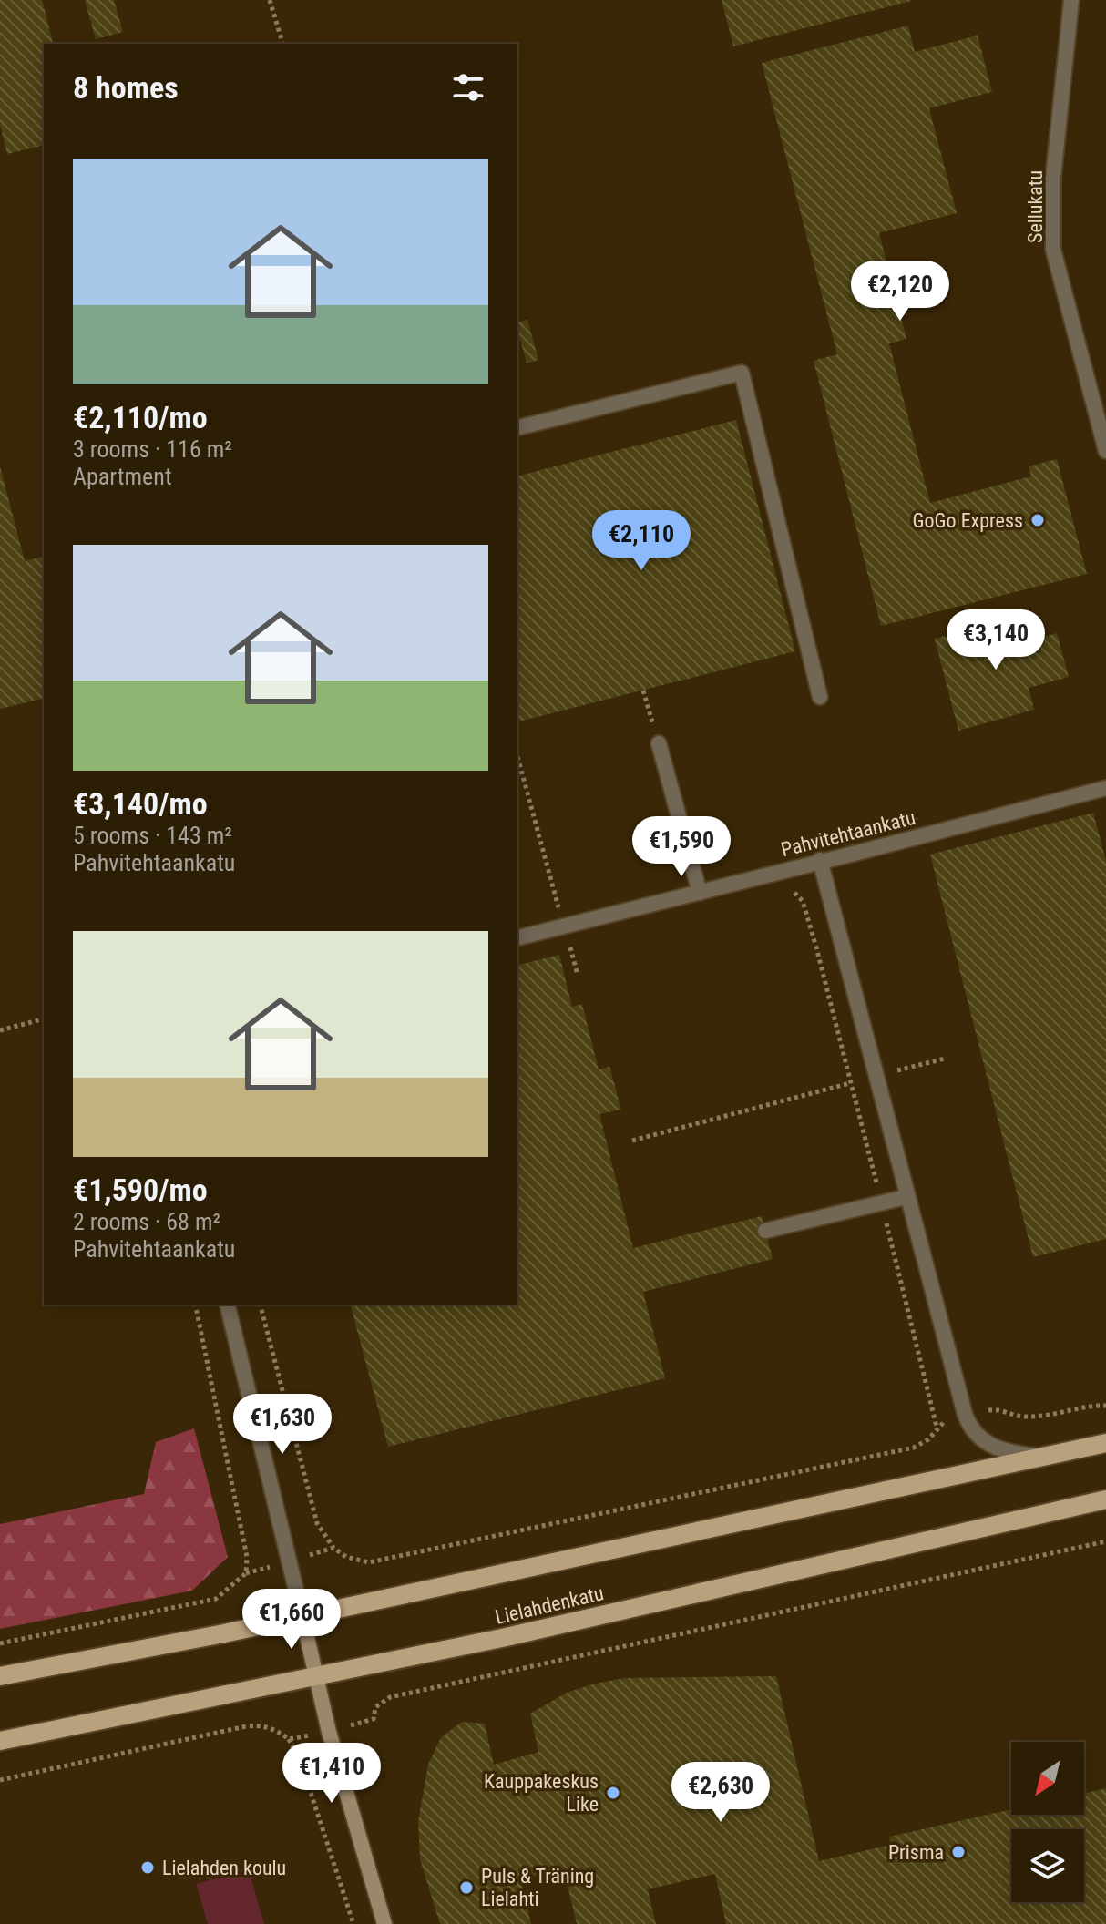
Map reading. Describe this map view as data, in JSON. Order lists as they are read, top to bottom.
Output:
{
  "streets": {
    "main road": ["Lielahdenkatu"],
    "street": ["Sellukatu", "Pahvitehtaankatu"]
  },
  "places": [
    "GoGo Express",
    "Kauppakeskus Like",
    "Prisma",
    "Lielahden koulu",
    "Puls & Träning Lielahti"
  ],
  "north": "bottom left",
  "page": {
    "heading": "8 homes",
    "list": [
      {
        "name": "€2,110/mo",
        "note": "3 rooms · 116 m² · Apartment"
      },
      {
        "name": "€3,140/mo",
        "note": "5 rooms · 143 m² · Pahvitehtaankatu"
      },
      {
        "name": "€1,590/mo",
        "note": "2 rooms · 68 m² · Pahvitehtaankatu"
      }
    ],
    "price": [
      "€2,120",
      "€2,110",
      "€3,140",
      "€1,590",
      "€1,630",
      "€1,660",
      "€1,410",
      "€2,630"
    ]
  }
}
